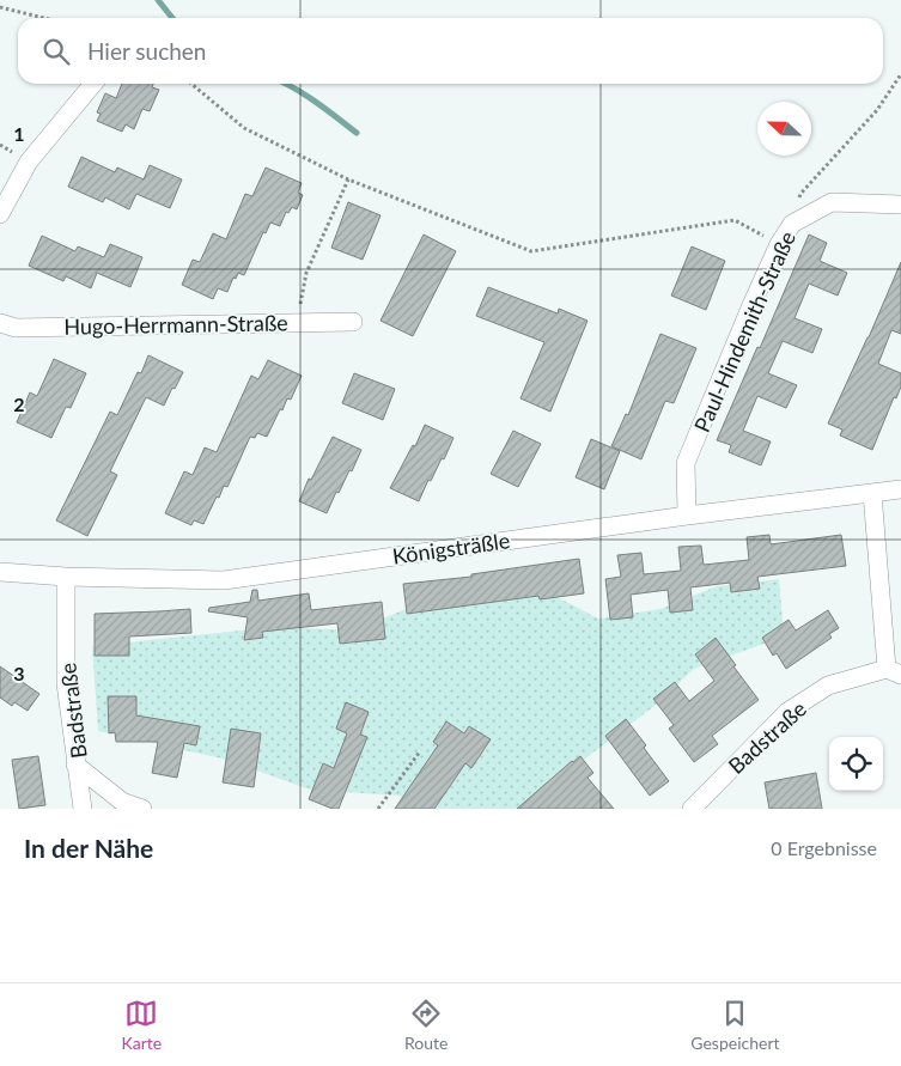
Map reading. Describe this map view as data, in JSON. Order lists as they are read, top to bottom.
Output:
{
  "streets": {
    "street": [
      "Hugo-Herrmann-Straße",
      "Paul-Hindemith-Straße",
      "Königsträßle",
      "Badstraße"
    ]
  },
  "crossings": [
    ["Paul-Hindemith-Straße", "Königsträßle"],
    ["Königsträßle", "Badstraße"]
  ],
  "north": "left",
  "page": {
    "search": "Hier suchen",
    "heading": ["In der Nähe", "0 Ergebnisse"],
    "nav": ["Karte", "Route", "Gespeichert"]
  },
  "grid": {
    "rows": ["1", "2", "3"]
  }
}
